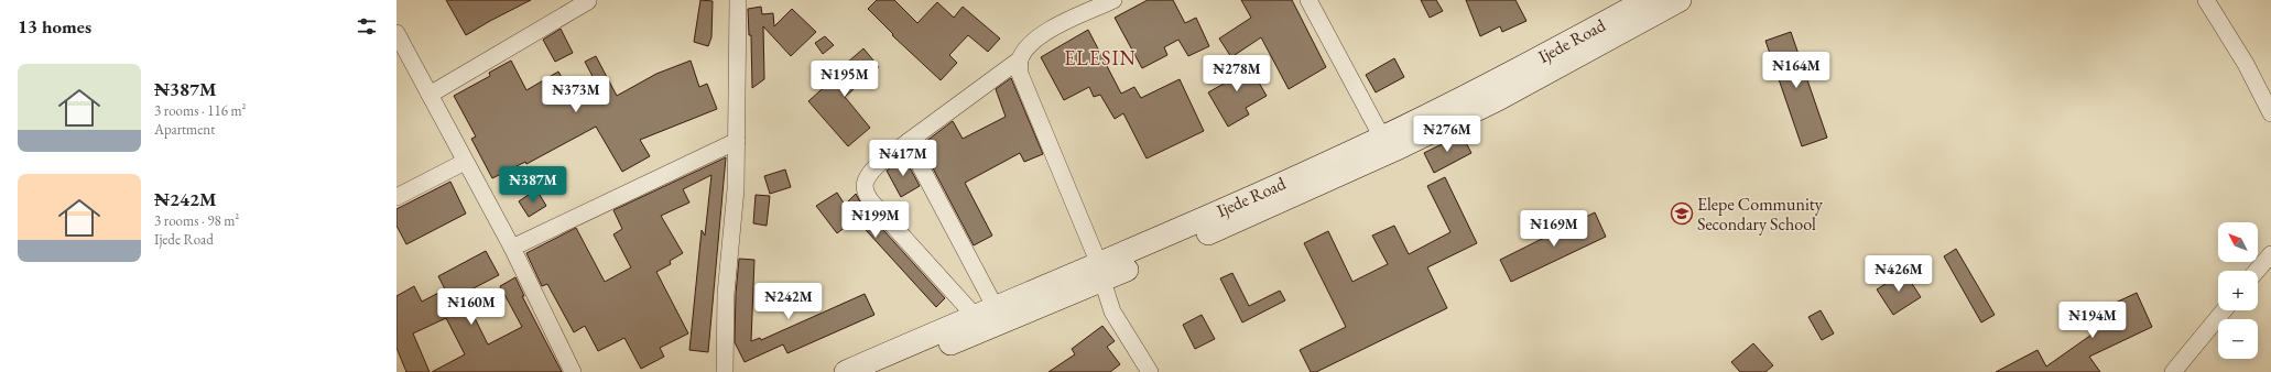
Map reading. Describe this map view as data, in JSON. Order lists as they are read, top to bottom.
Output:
{
  "streets": {
    "main road": ["Ijede Road"]
  },
  "districts": ["ELESIN"],
  "places": {
    "school or university": ["Elepe Community Secondary School"]
  },
  "north": "top left",
  "page": {
    "heading": "13 homes",
    "price": [
      "₦164M",
      "₦278M",
      "₦195M",
      "₦373M",
      "₦276M",
      "₦417M",
      "₦387M",
      "₦199M",
      "₦169M",
      "₦426M",
      "₦242M",
      "₦160M",
      "₦194M"
    ],
    "list": [
      {
        "name": "₦387M",
        "note": "3 rooms · 116 m² · Apartment"
      },
      {
        "name": "₦242M",
        "note": "3 rooms · 98 m² · Ijede Road"
      }
    ],
    "map_buttons": ["+", "−"]
  }
}
